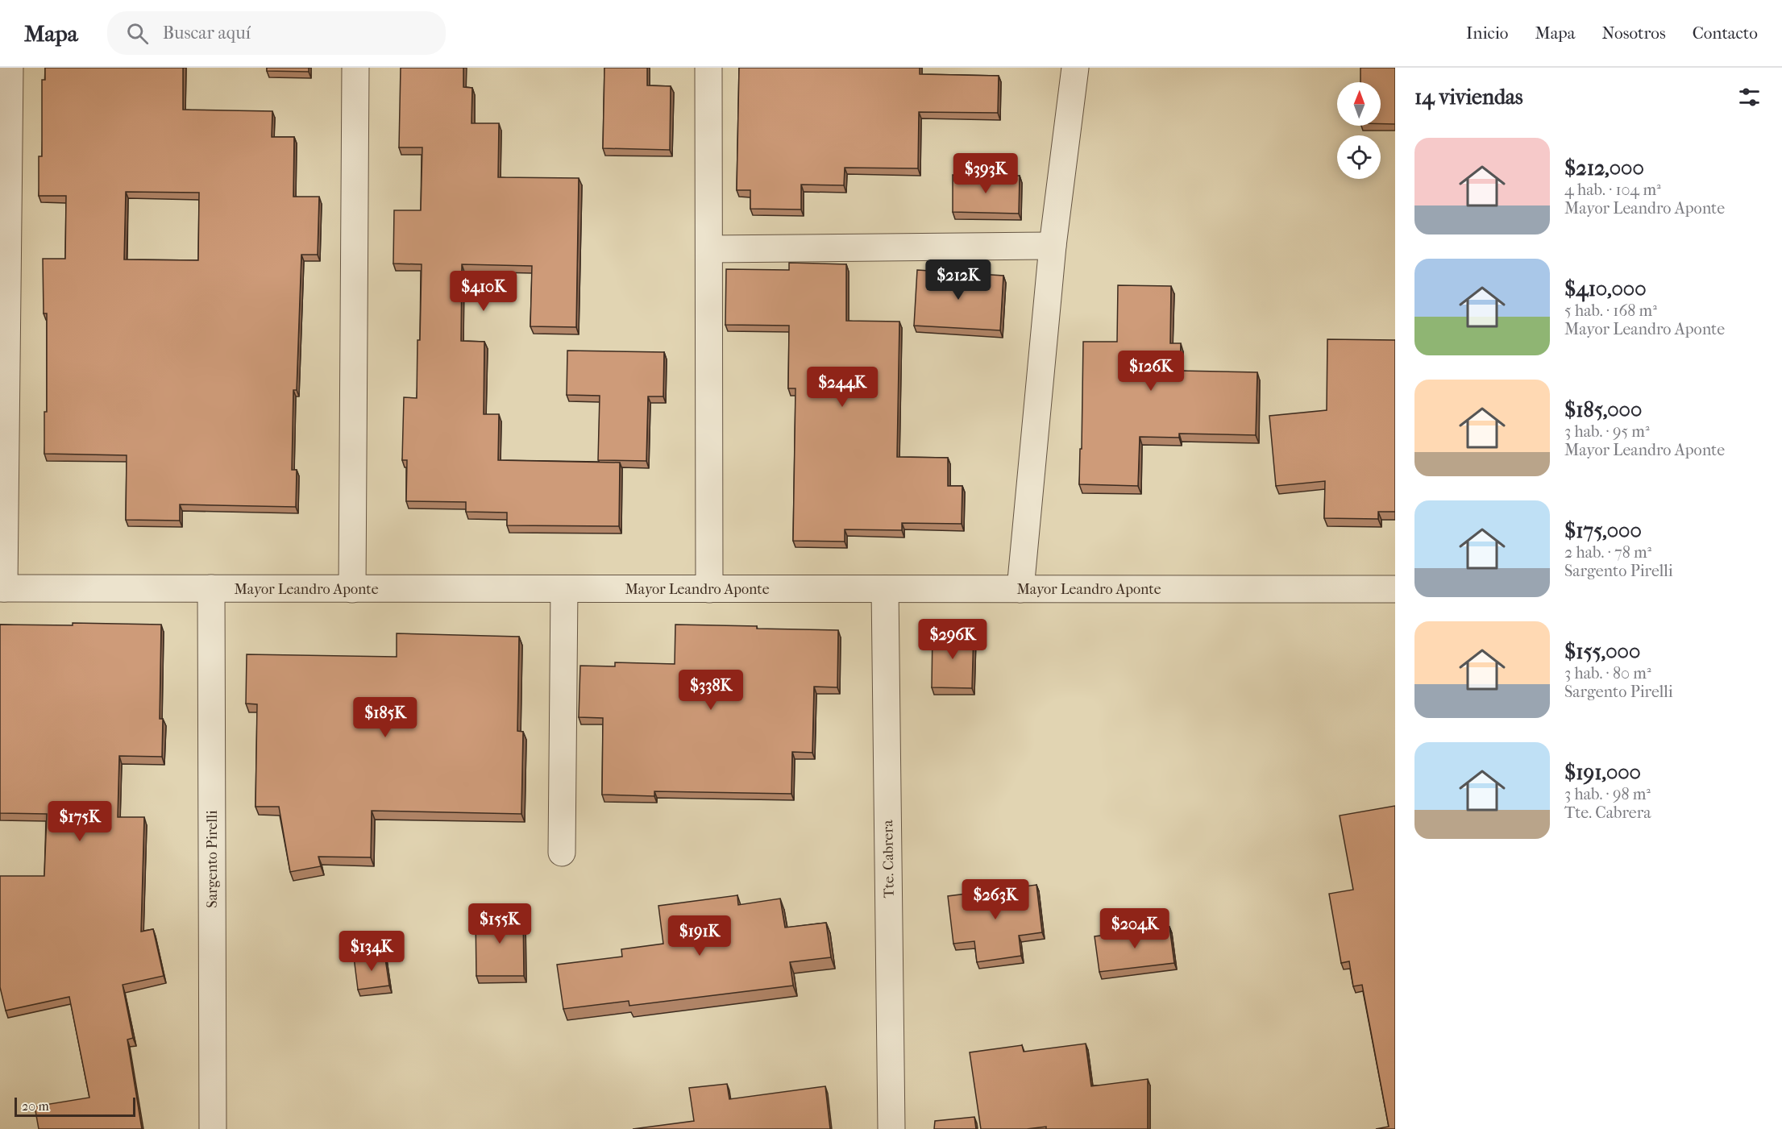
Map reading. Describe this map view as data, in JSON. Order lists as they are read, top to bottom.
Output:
{
  "streets": {
    "street": ["Mayor Leandro Aponte", "Sargento Pirelli", "Tte. Cabrera"]
  },
  "crossings": [
    ["Mayor Leandro Aponte", "Sargento Pirelli"],
    ["Mayor Leandro Aponte", "Tte. Cabrera"]
  ],
  "scale_bar": "20 m",
  "north": "top",
  "page": {
    "header": "Mapa",
    "search": "Buscar aquí",
    "nav": [
      "Inicio",
      "Mapa",
      "Nosotros",
      "Contacto"
    ],
    "heading": "14 viviendas",
    "list": [
      {
        "name": "$212,000",
        "note": "4 hab. · 104 m² · Mayor Leandro Aponte"
      },
      {
        "name": "$410,000",
        "note": "5 hab. · 168 m² · Mayor Leandro Aponte"
      },
      {
        "name": "$185,000",
        "note": "3 hab. · 95 m² · Mayor Leandro Aponte"
      },
      {
        "name": "$175,000",
        "note": "2 hab. · 78 m² · Sargento Pirelli"
      },
      {
        "name": "$155,000",
        "note": "3 hab. · 80 m² · Sargento Pirelli"
      },
      {
        "name": "$191,000",
        "note": "3 hab. · 98 m² · Tte. Cabrera"
      }
    ],
    "price": [
      "$393K",
      "$212K",
      "$410K",
      "$126K",
      "$244K",
      "$296K",
      "$338K",
      "$185K",
      "$175K",
      "$263K",
      "$155K",
      "$204K",
      "$191K",
      "$134K"
    ],
    "scale": "20 m"
  }
}
